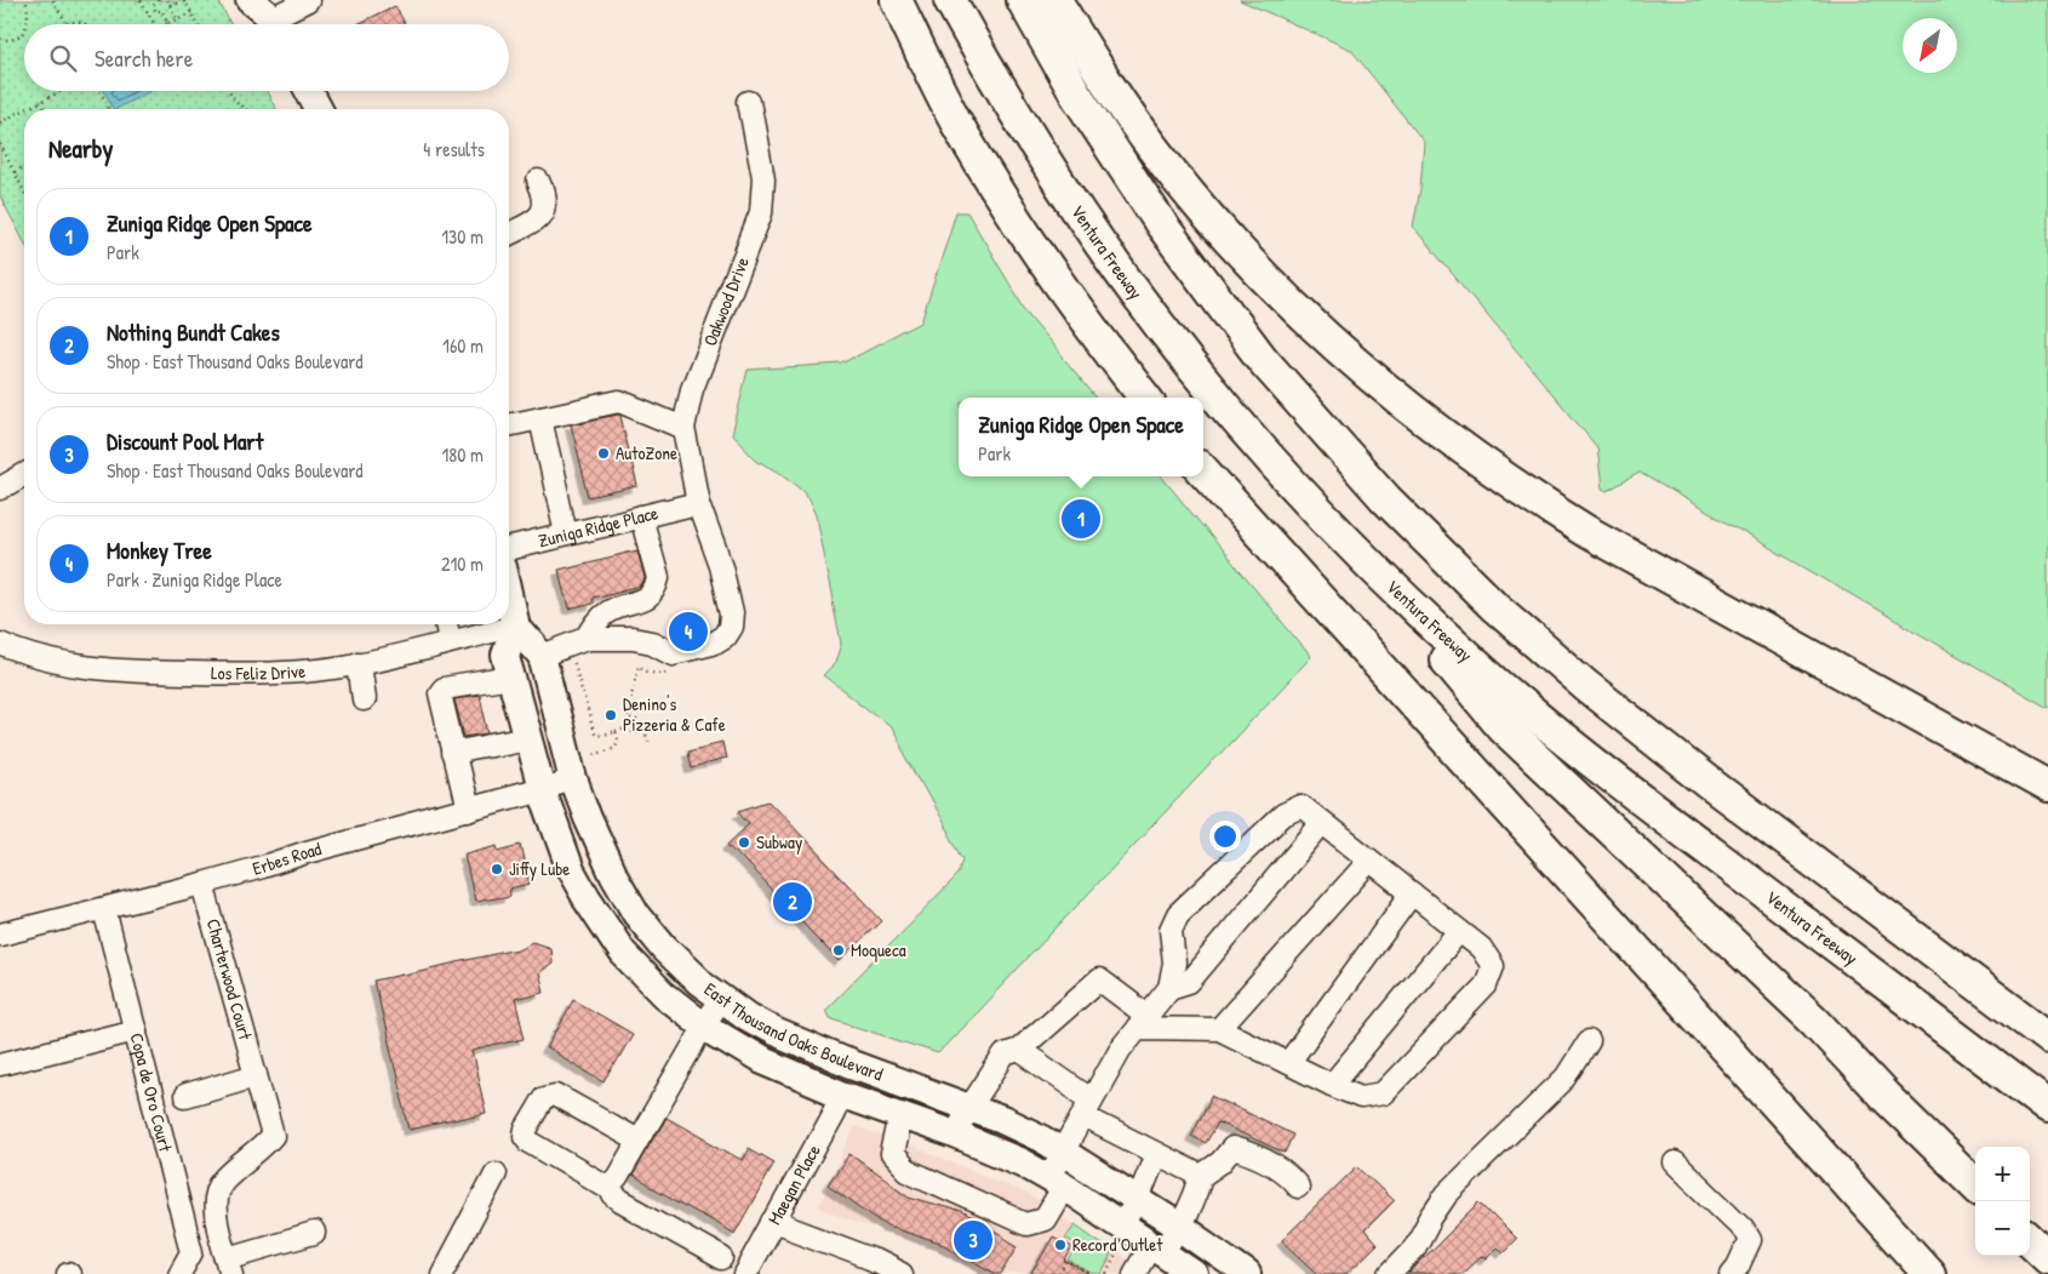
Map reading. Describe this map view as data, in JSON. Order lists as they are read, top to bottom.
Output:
{
  "streets": {
    "highway": ["Ventura Freeway"],
    "main road": ["East Thousand Oaks Boulevard"],
    "street": [
      "Oakwood Drive",
      "Zuniga Ridge Place",
      "Los Feliz Drive",
      "Erbes Road",
      "Charterwood Court",
      "Copa de Oro Court",
      "Maegan Place"
    ]
  },
  "crossings": [
    ["Oakwood Drive", "Zuniga Ridge Place"],
    ["Los Feliz Drive", "East Thousand Oaks Boulevard"],
    ["Erbes Road", "Charterwood Court"],
    ["Erbes Road", "East Thousand Oaks Boulevard"],
    ["Erbes Road", "Copa de Oro Court"],
    ["East Thousand Oaks Boulevard", "Maegan Place"]
  ],
  "places": [
    "AutoZone",
    "Denino's Pizzeria & Cafe",
    "Subway",
    "Jiffy Lube",
    "Moqueca",
    "Record Outlet"
  ],
  "north": "bottom left",
  "page": {
    "search": "Search here",
    "heading": ["Nearby", "4 results"],
    "list": [
      {
        "mark": "1",
        "name": "Zuniga Ridge Open Space",
        "note": "Park",
        "value": "130 m"
      },
      {
        "mark": "2",
        "name": "Nothing Bundt Cakes",
        "note": "Shop · East Thousand Oaks Boulevard",
        "value": "160 m"
      },
      {
        "mark": "3",
        "name": "Discount Pool Mart",
        "note": "Shop · East Thousand Oaks Boulevard",
        "value": "180 m"
      },
      {
        "mark": "4",
        "name": "Monkey Tree",
        "note": "Park · Zuniga Ridge Place",
        "value": "210 m"
      }
    ],
    "popup": ["Zuniga Ridge Open Space", "Park"],
    "pins": [
      "1",
      "4",
      "2",
      "3"
    ],
    "map_buttons": ["+", "−"]
  }
}
